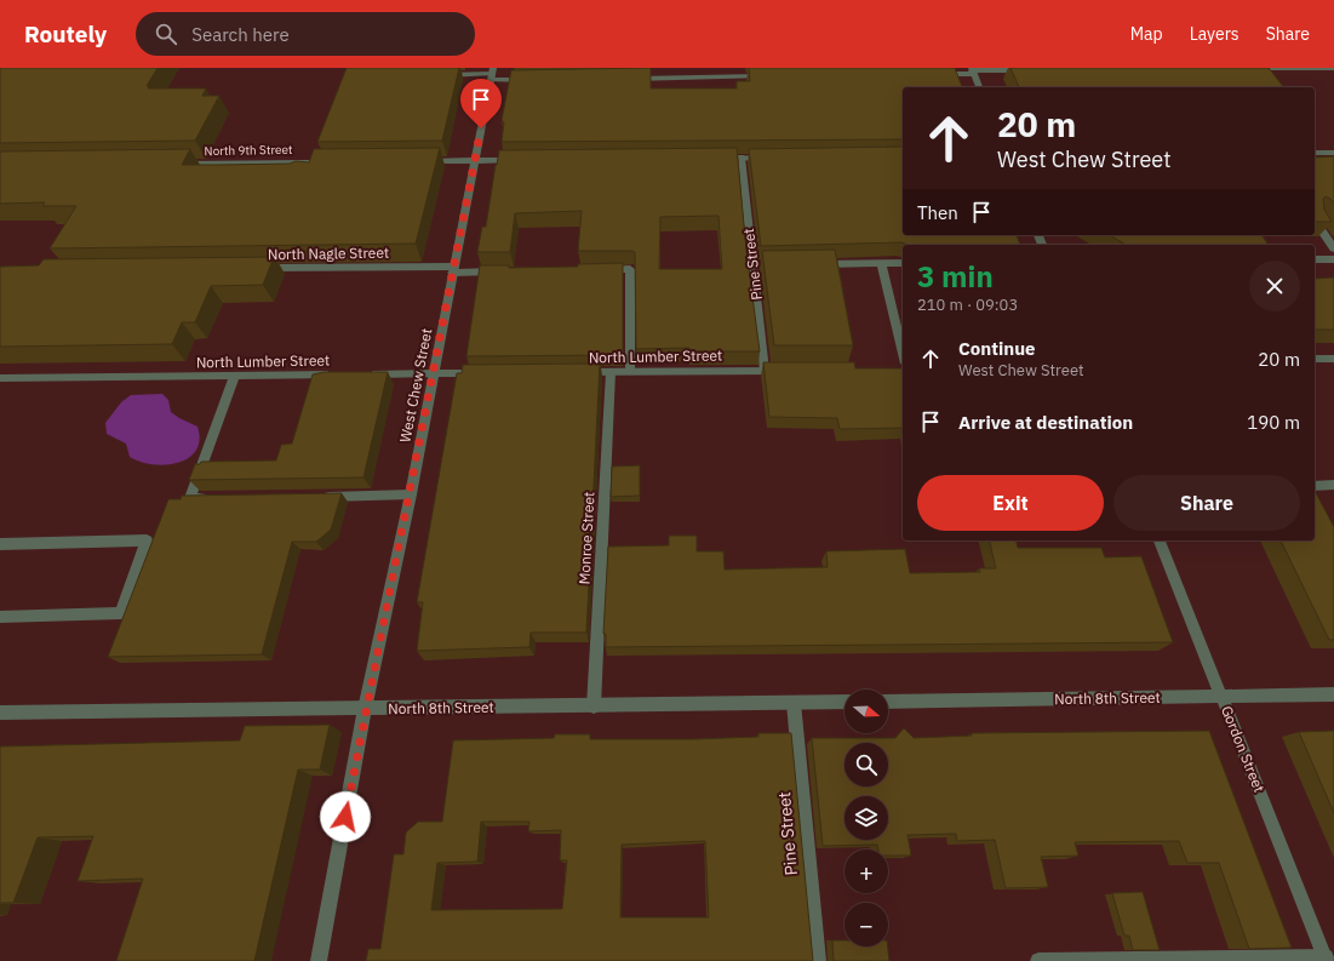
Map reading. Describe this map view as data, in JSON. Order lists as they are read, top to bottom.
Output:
{
  "streets": {
    "street": [
      "North 9th Street",
      "North Nagle Street",
      "Pine Street",
      "North Lumber Street",
      "West Chew Street",
      "Monroe Street",
      "North 8th Street",
      "Gordon Street"
    ]
  },
  "crossings": [
    ["North Nagle Street", "West Chew Street"],
    ["Pine Street", "North Lumber Street"],
    ["Pine Street", "North 8th Street"],
    ["North Lumber Street", "Monroe Street"],
    ["West Chew Street", "North 8th Street"],
    ["Monroe Street", "North 8th Street"],
    ["North 8th Street", "Gordon Street"]
  ],
  "north": "right",
  "page": {
    "header": "Routely",
    "search": "Search here",
    "nav": ["Map", "Layers", "Share"],
    "turn": ["20 m", "West Chew Street"],
    "then": "Then",
    "heading": ["3 min", "210 m · 09:03"],
    "list": [
      {
        "name": "Continue",
        "note": "West Chew Street",
        "value": "20 m"
      },
      {
        "name": "Arrive at destination",
        "value": "190 m"
      }
    ],
    "buttons": ["Exit", "Share"],
    "map_buttons": ["+", "−"]
  }
}
